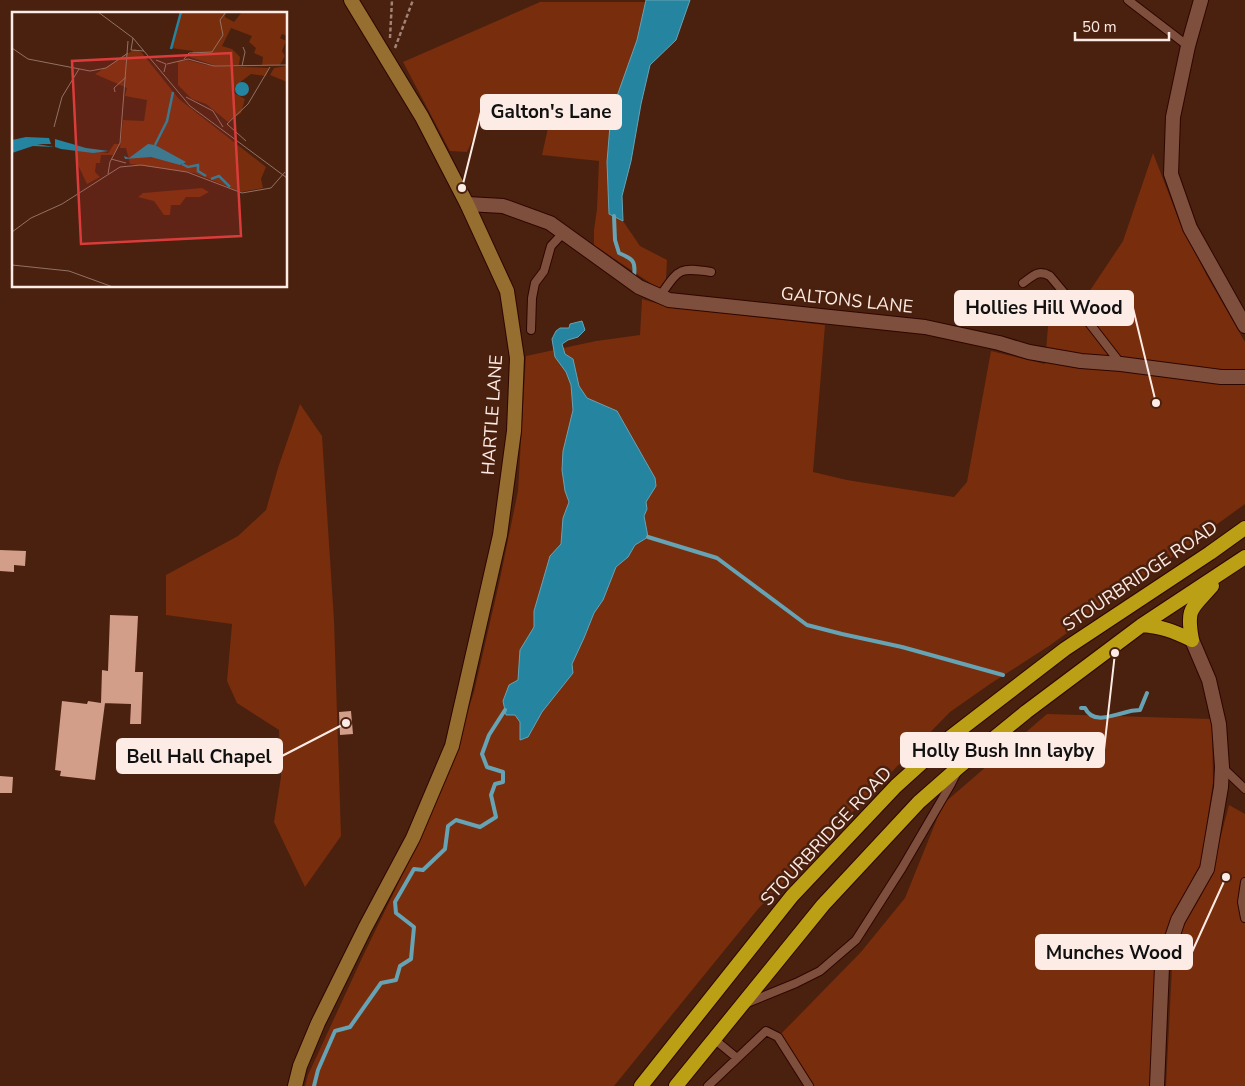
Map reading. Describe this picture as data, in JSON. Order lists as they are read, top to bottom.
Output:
{
  "streets": {
    "highway": ["STOURBRIDGE ROAD"],
    "main road": ["HARTLE LANE"],
    "street": ["GALTONS LANE"]
  },
  "crossings": [
    ["GALTONS LANE", "HARTLE LANE"]
  ],
  "places": [
    "Galton's Lane",
    "Hollies Hill Wood",
    "Holly Bush Inn layby",
    "Bell Hall Chapel",
    "Munches Wood"
  ],
  "scale_bar": "50 m"
}
